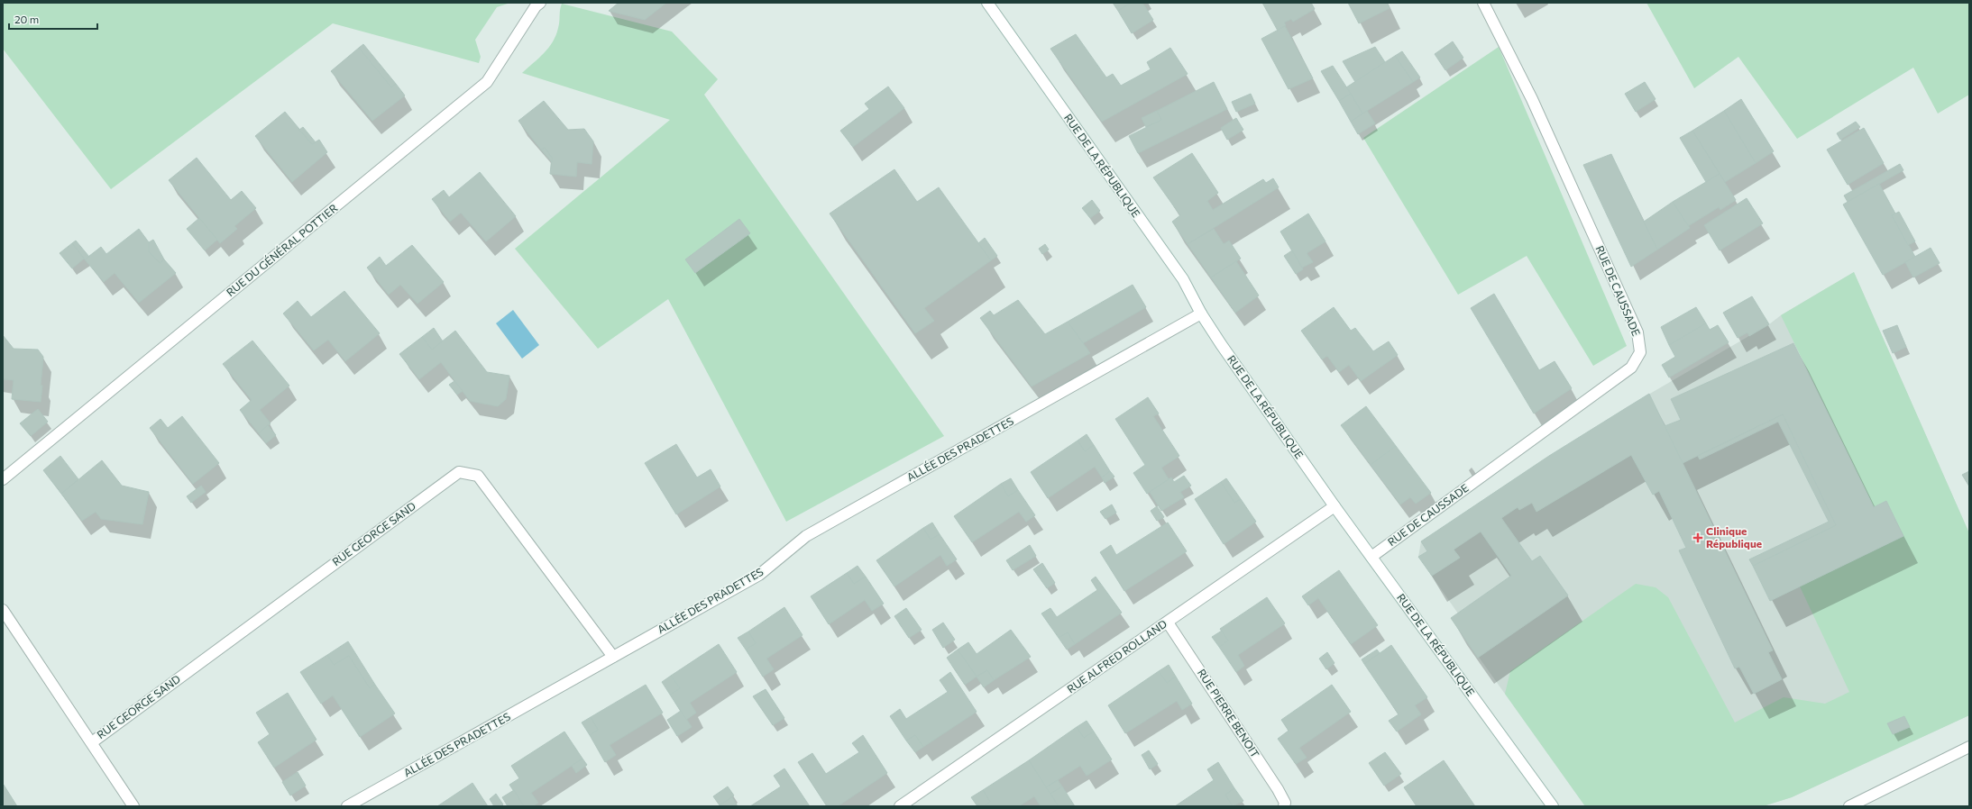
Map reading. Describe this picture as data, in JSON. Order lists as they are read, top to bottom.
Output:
{
  "streets": {
    "street": [
      "RUE DE LA RÉPUBLIQUE",
      "RUE DU GÉNÉRAL POTTIER",
      "RUE DE CAUSSADE",
      "ALLÉE DES PRADETTES",
      "RUE GEORGE SAND",
      "RUE ALFRED ROLLAND",
      "RUE PIERRE BENOIT"
    ]
  },
  "crossings": [
    ["RUE DE LA RÉPUBLIQUE", "RUE DE CAUSSADE"],
    ["RUE DE LA RÉPUBLIQUE", "ALLÉE DES PRADETTES"],
    ["RUE DE LA RÉPUBLIQUE", "RUE ALFRED ROLLAND"],
    ["ALLÉE DES PRADETTES", "RUE GEORGE SAND"],
    ["RUE ALFRED ROLLAND", "RUE PIERRE BENOIT"]
  ],
  "places": {
    "health": ["Clinique République"]
  },
  "scale_bar": "20 m"
}
